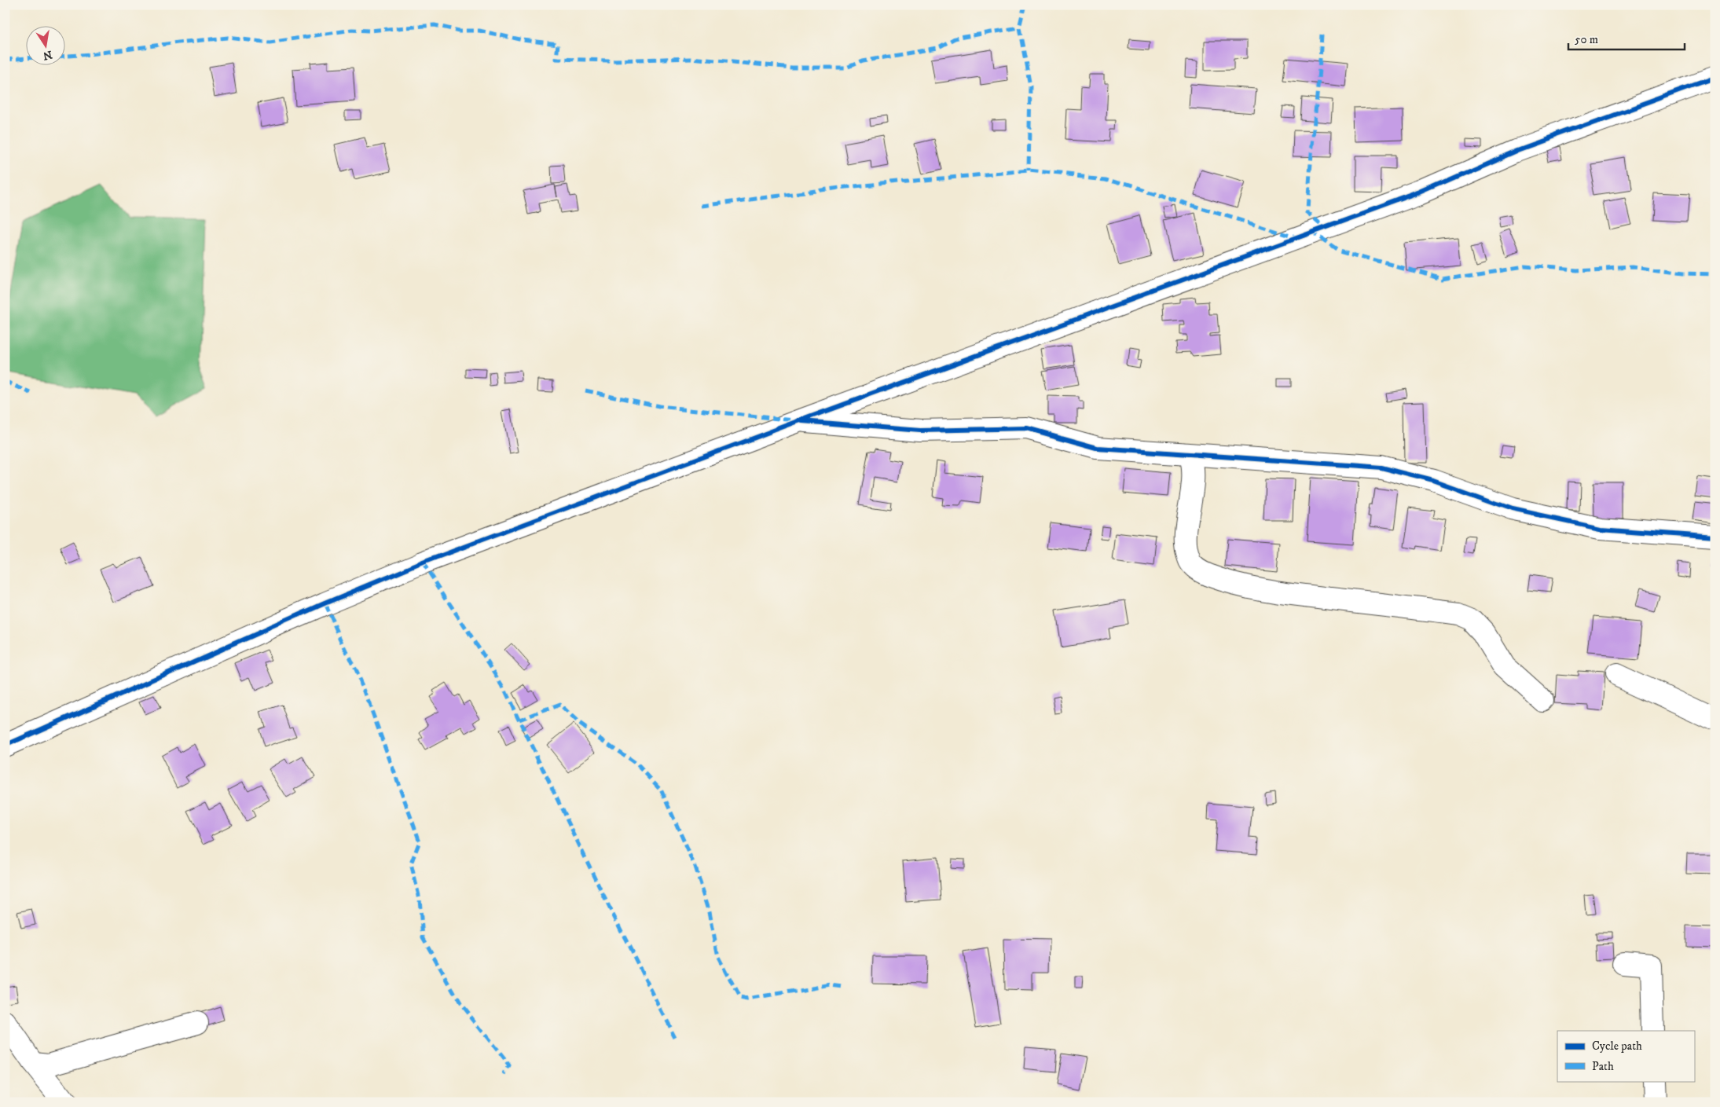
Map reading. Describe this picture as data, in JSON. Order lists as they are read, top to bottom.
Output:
{
  "legend": ["Cycle path", "Path"],
  "scale_bar": "50 m",
  "north": "bottom"
}
